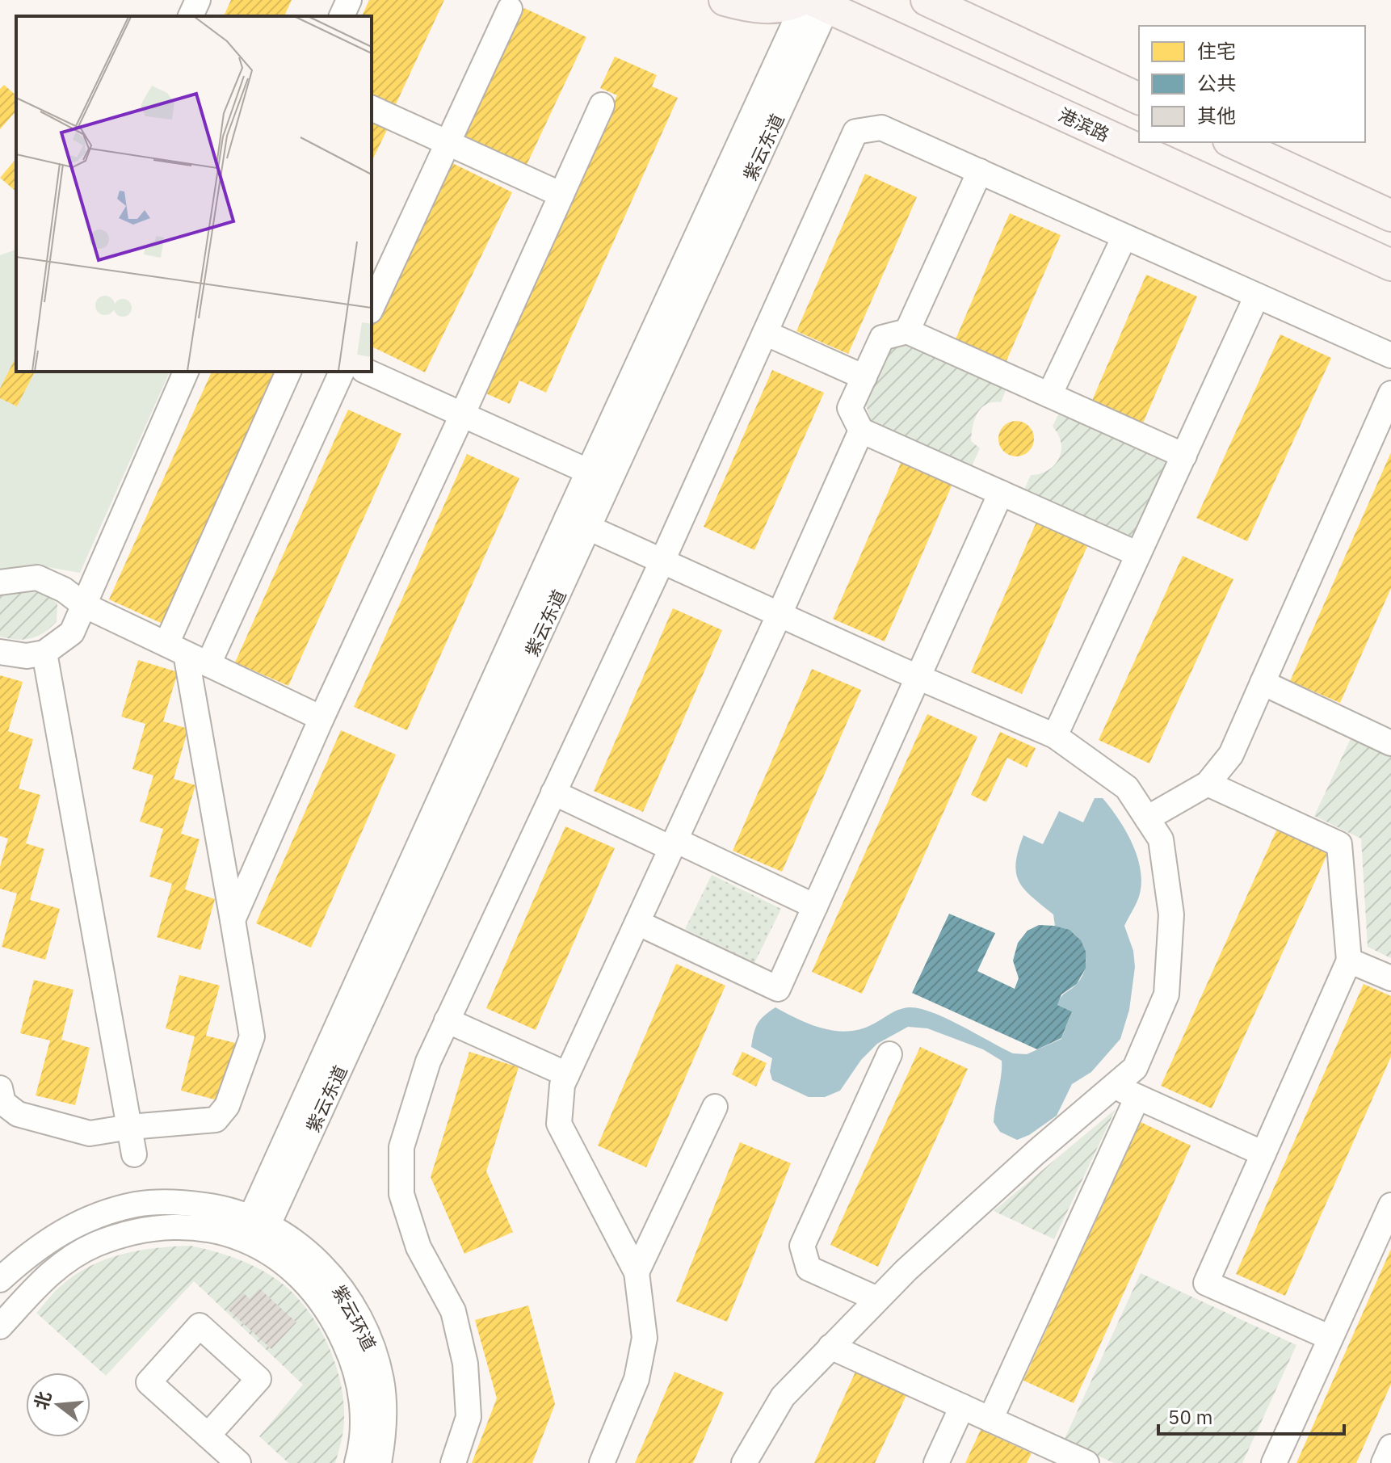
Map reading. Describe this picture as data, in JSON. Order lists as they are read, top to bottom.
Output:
{
  "streets": {
    "main road": ["港滨路"],
    "street": ["紫云东道", "紫云环道"]
  },
  "crossings": [
    ["港滨路", "紫云东道"],
    ["紫云东道", "紫云环道"]
  ],
  "legend": ["住宅", "公共", "其他"],
  "scale_bar": "50 m",
  "north": "left"
}
